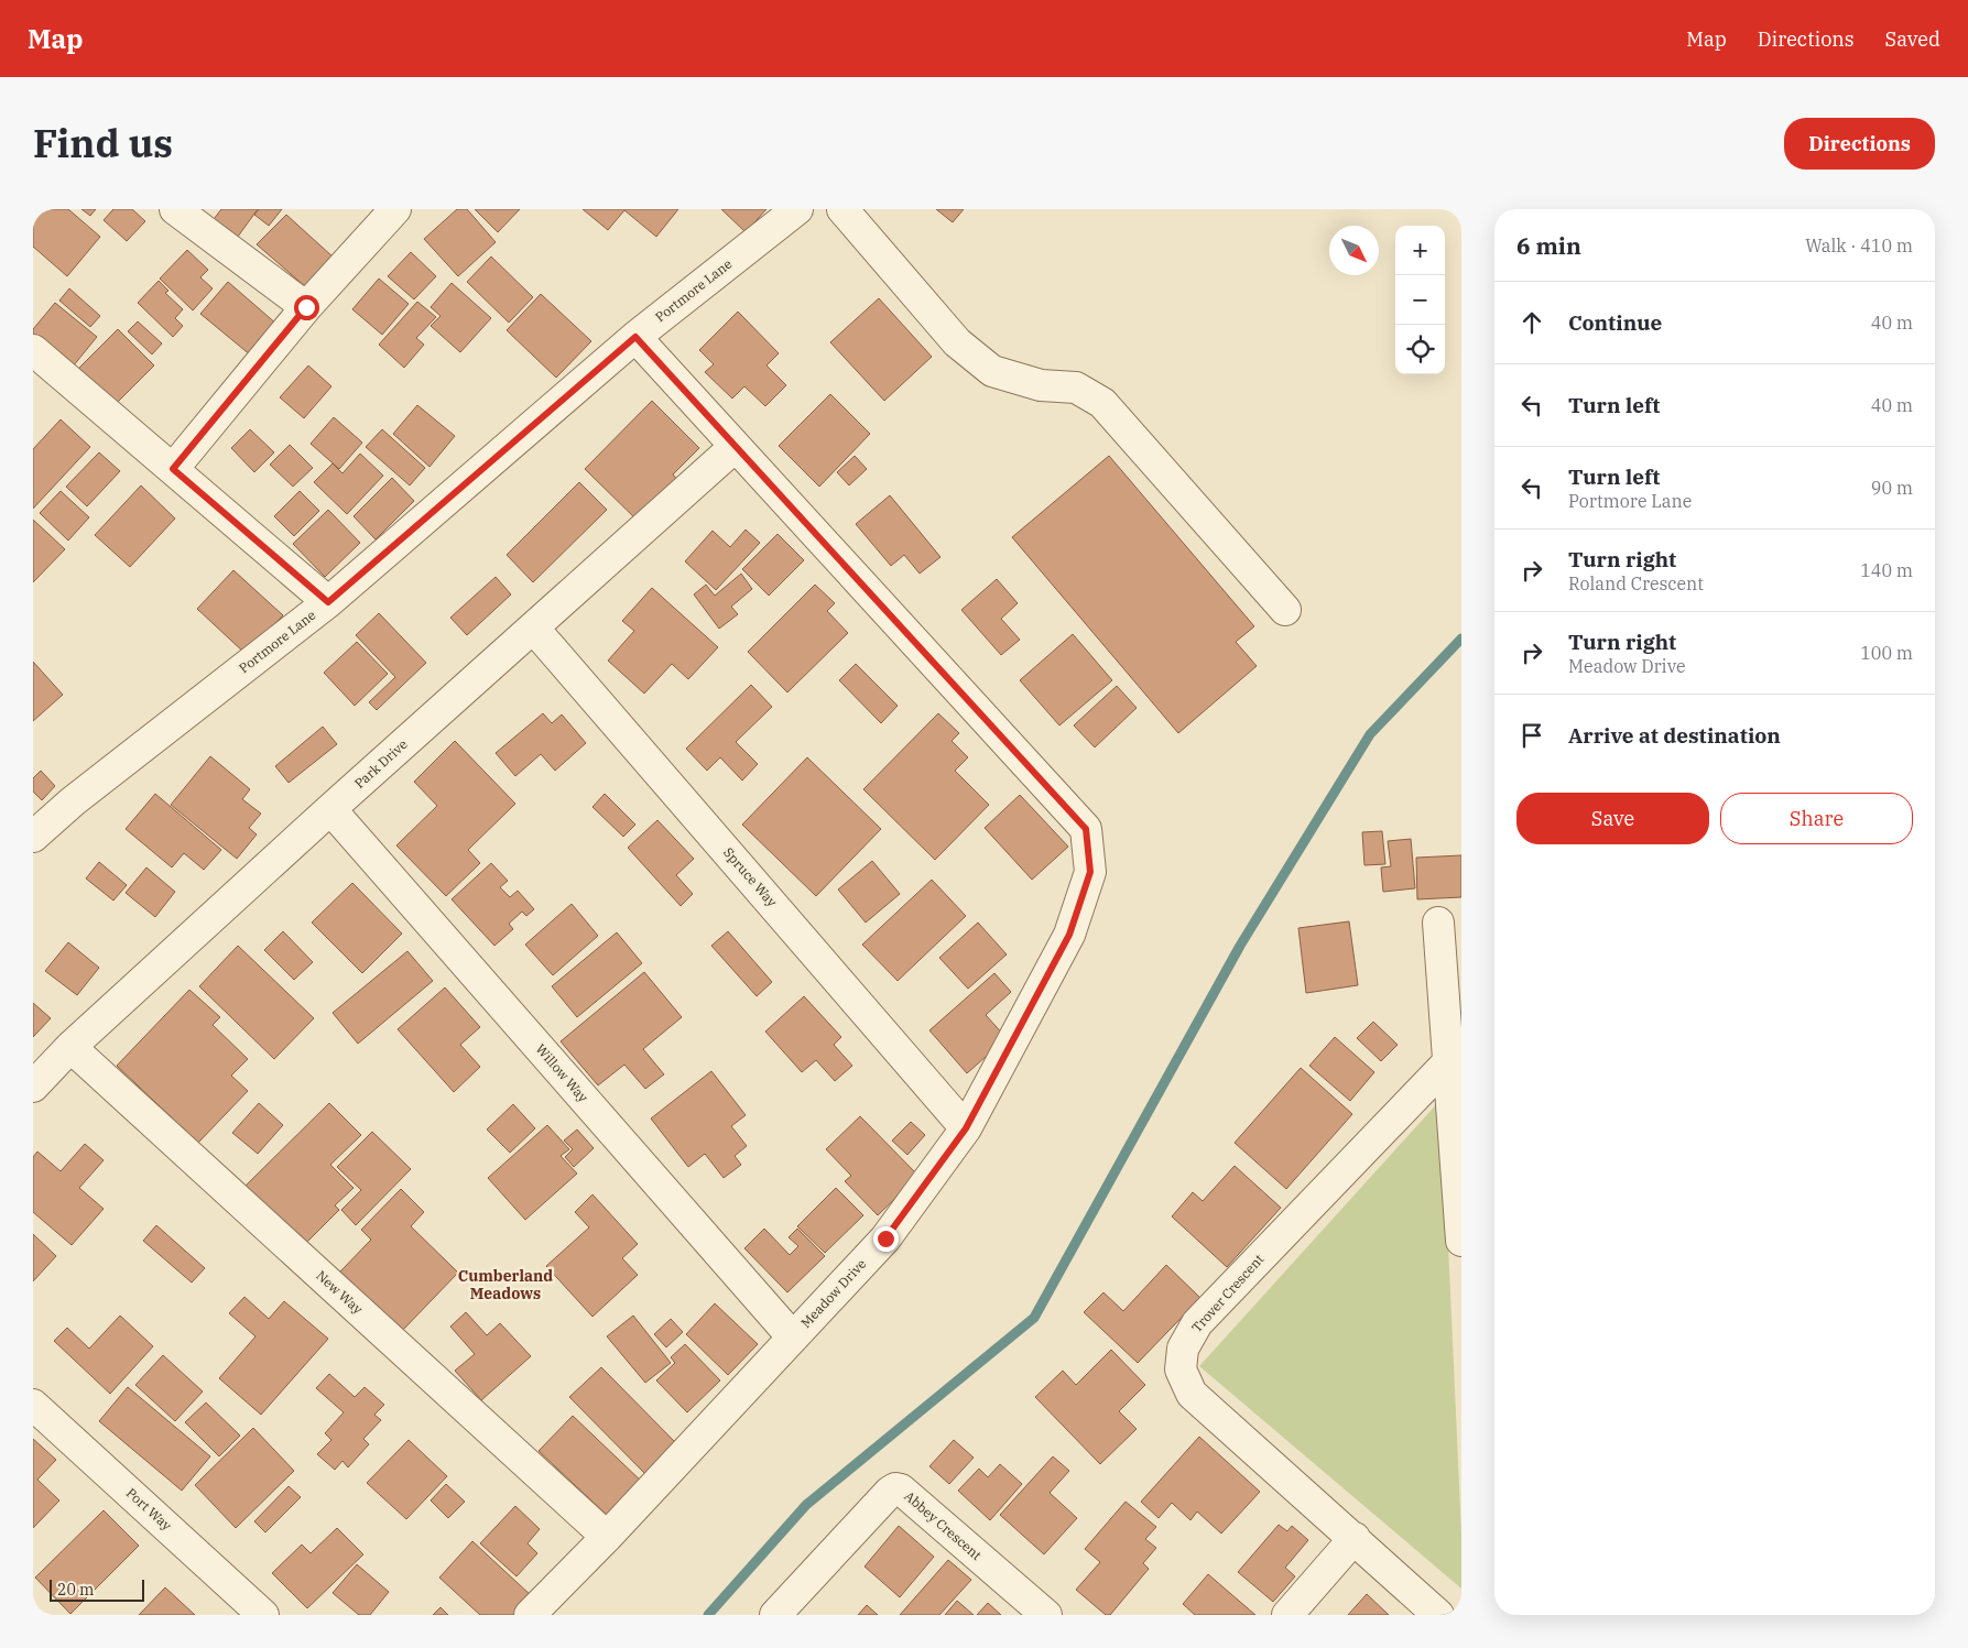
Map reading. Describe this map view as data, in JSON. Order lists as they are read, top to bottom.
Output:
{
  "streets": {
    "street": [
      "Portmore Lane",
      "Park Drive",
      "Spruce Way",
      "Willow Way",
      "New Way",
      "Meadow Drive",
      "Trover Crescent",
      "Port Way",
      "Abbey Crescent"
    ]
  },
  "crossings": [
    ["Park Drive", "Spruce Way"],
    ["Park Drive", "Willow Way"],
    ["Park Drive", "New Way"],
    ["Park Drive", "Meadow Drive"],
    ["Spruce Way", "Meadow Drive"],
    ["Willow Way", "Meadow Drive"],
    ["New Way", "Meadow Drive"]
  ],
  "districts": ["Cumberland Meadows"],
  "scale_bar": "20 m",
  "north": "bottom right",
  "page": {
    "header": "Map",
    "nav": ["Map", "Directions", "Saved"],
    "title": "Find us",
    "buttons": [
      "Directions",
      ["Save", "Share"]
    ],
    "heading": ["6 min", "Walk · 410 m"],
    "map_buttons": ["+", "−"],
    "list": [
      ["Continue", "40 m"],
      ["Turn left", "40 m"],
      ["Turn left", "Portmore Lane", "90 m"],
      ["Turn right", "Roland Crescent", "140 m"],
      ["Turn right", "Meadow Drive", "100 m"],
      "Arrive at destination"
    ],
    "scale": "20 m"
  }
}
